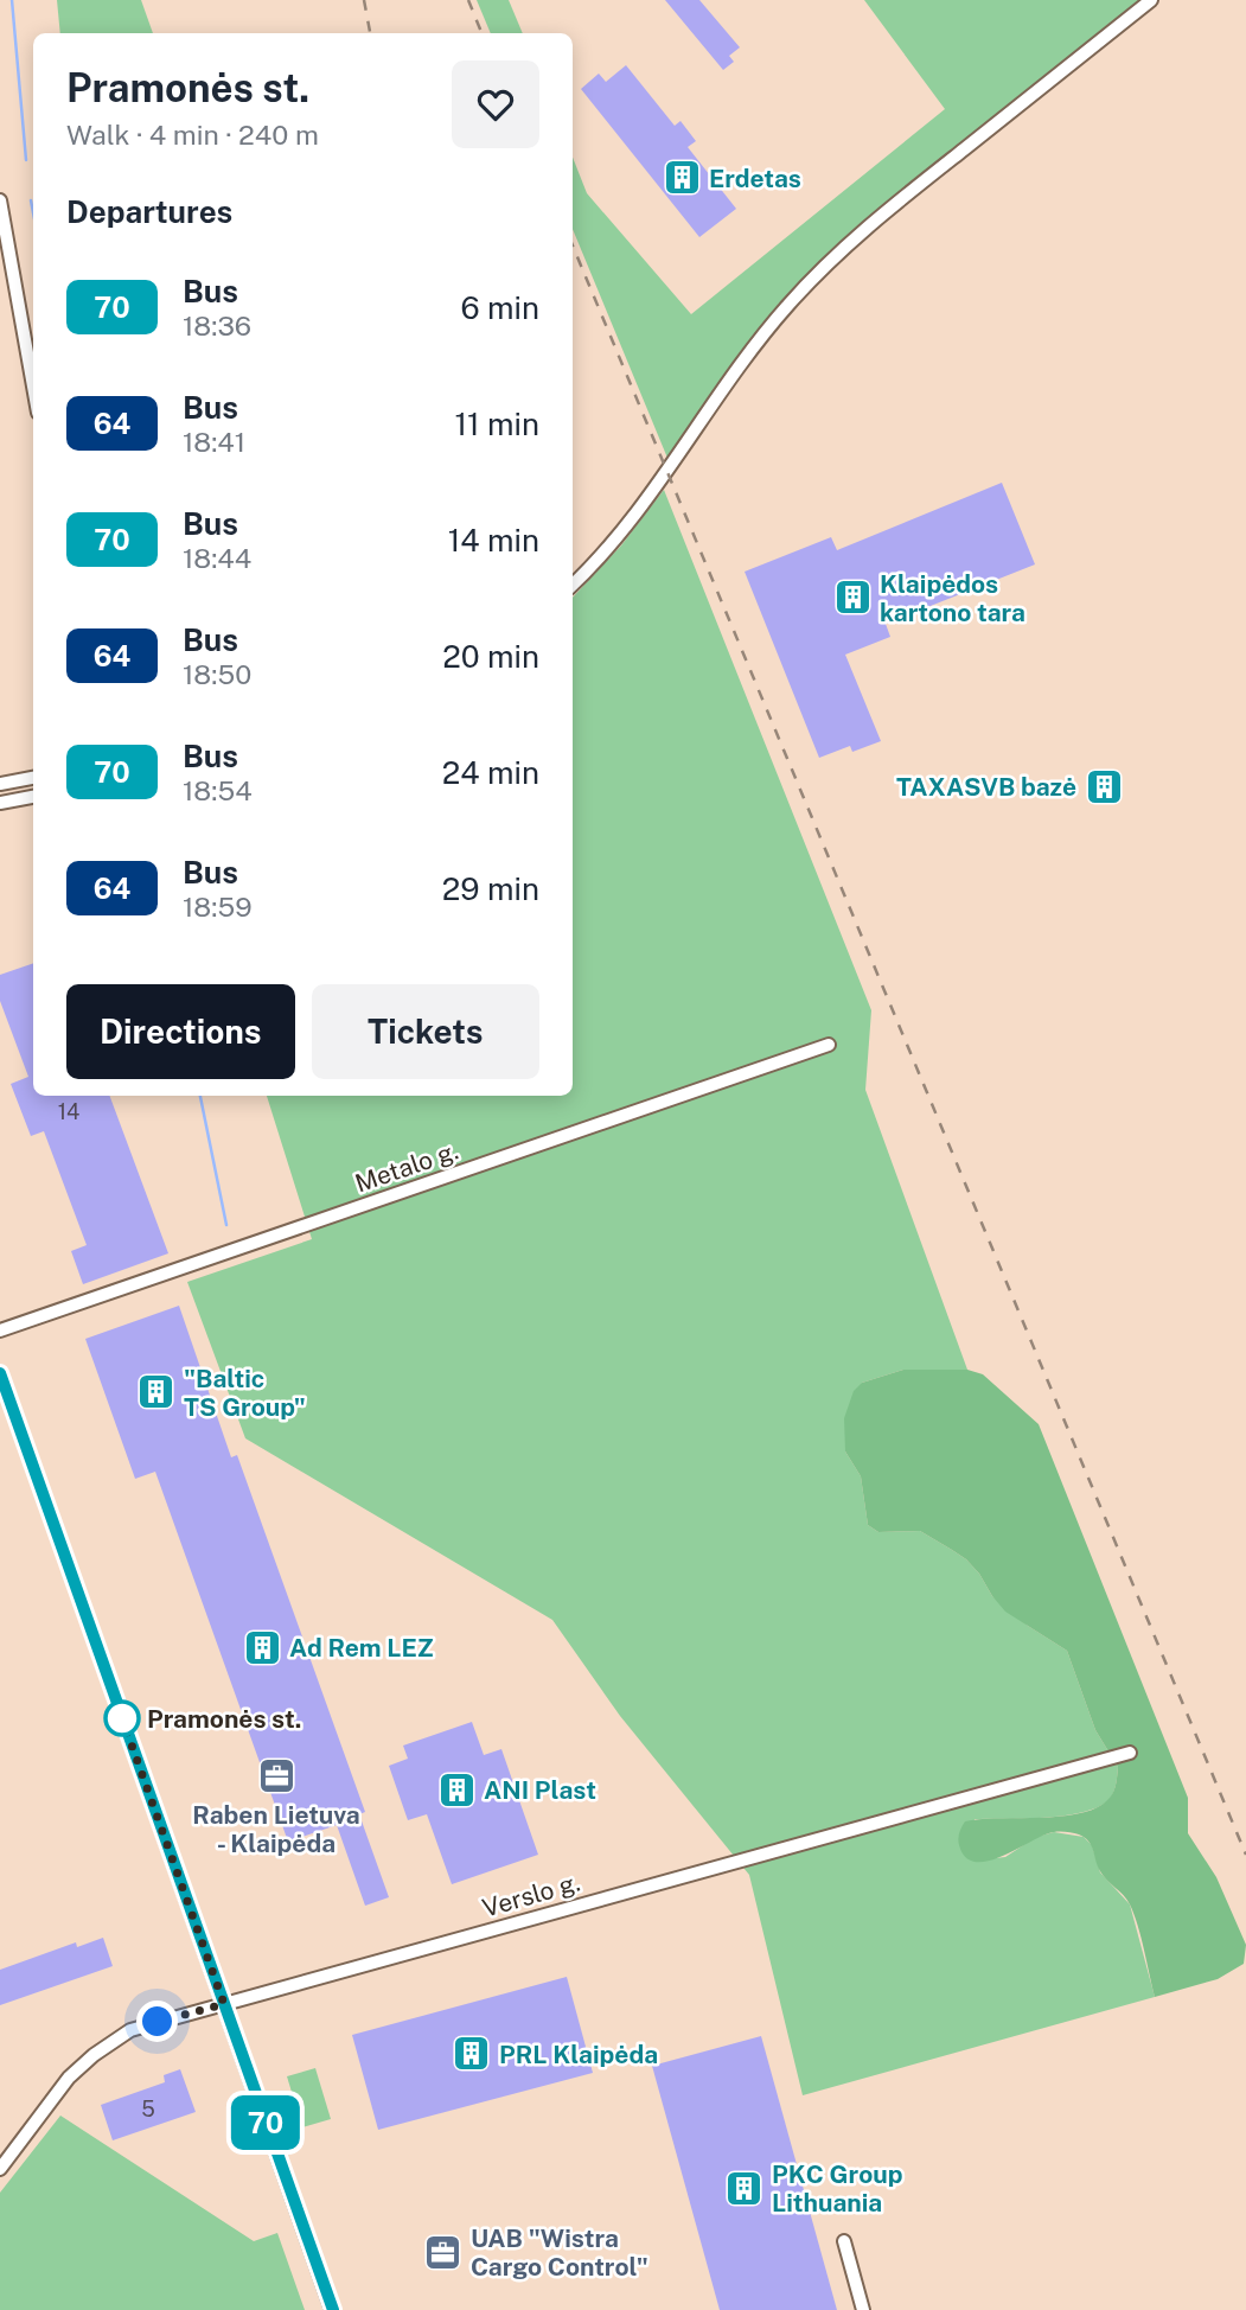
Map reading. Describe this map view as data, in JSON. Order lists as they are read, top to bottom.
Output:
{
  "streets": {
    "street": ["Metalo g.", "Verslo g."]
  },
  "places": {
    "building": [
      "Erdetas",
      "Klaipėdos kartono tara",
      "TAXASVB bazė",
      "\"Baltic TS Group\"",
      "Ad Rem LEZ",
      "ANI Plast",
      "PRL Klaipėda",
      "PKC Group Lithuania"
    ],
    "other": ["Pramonės st."],
    "office": ["Raben Lietuva - Klaipėda", "UAB \"Wistra Cargo Control\""]
  },
  "lines": ["bus line 70"],
  "house_numbers": ["14", "5"],
  "page": {
    "on_map": "70",
    "heading": [
      ["Pramonės st.", "Walk · 4 min · 240 m"],
      "Departures"
    ],
    "list": [
      {
        "mark": "70",
        "name": "Bus",
        "note": "18:36",
        "value": "6 min"
      },
      {
        "mark": "64",
        "name": "Bus",
        "note": "18:41",
        "value": "11 min"
      },
      {
        "mark": "70",
        "name": "Bus",
        "note": "18:44",
        "value": "14 min"
      },
      {
        "mark": "64",
        "name": "Bus",
        "note": "18:50",
        "value": "20 min"
      },
      {
        "mark": "70",
        "name": "Bus",
        "note": "18:54",
        "value": "24 min"
      },
      {
        "mark": "64",
        "name": "Bus",
        "note": "18:59",
        "value": "29 min"
      }
    ],
    "buttons": ["Directions", "Tickets"]
  }
}
